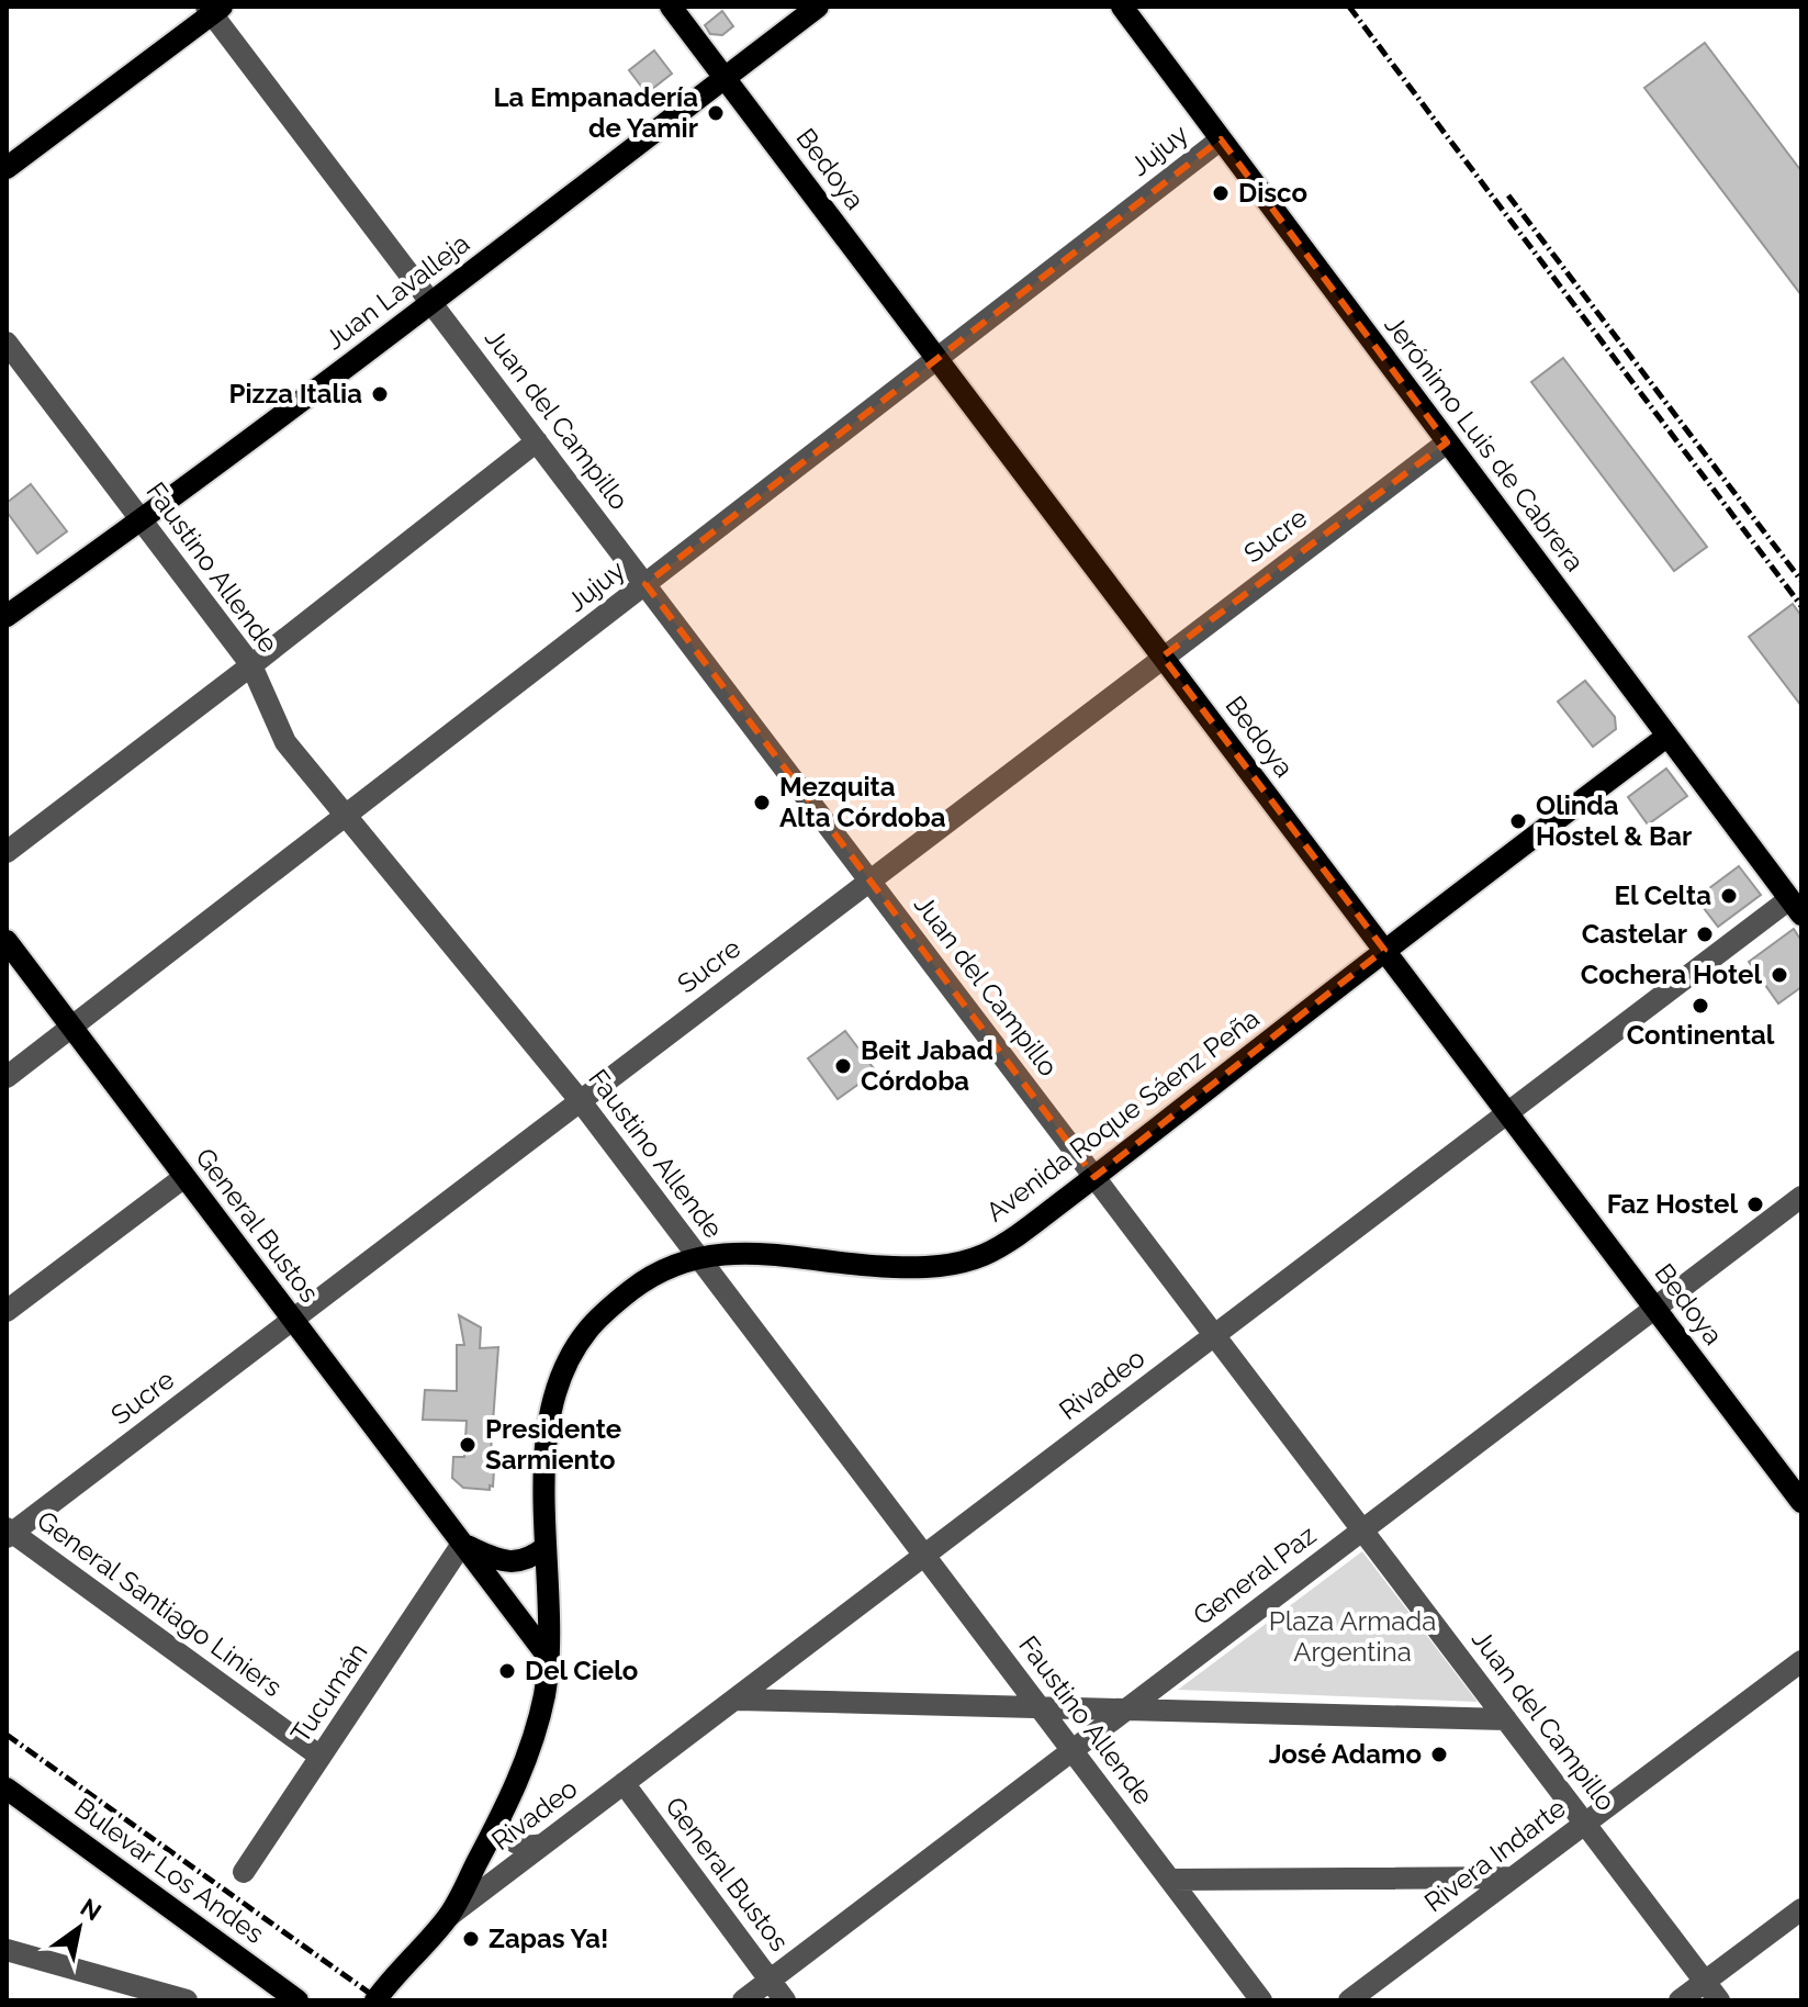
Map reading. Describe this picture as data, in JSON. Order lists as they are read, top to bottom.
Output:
{
  "streets": {
    "main road": [
      "Bedoya",
      "Juan Lavalleja",
      "Jerónimo Luis de Cabrera",
      "Avenida Roque Sáenz Peña",
      "General Bustos",
      "Bulevar Los Andes"
    ],
    "street": [
      "Jujuy",
      "Juan del Campillo",
      "Sucre",
      "Faustino Allende",
      "Rivadeo",
      "General Paz",
      "General Santiago Liniers",
      "Tucumán",
      "Rivera Indarte"
    ]
  },
  "crossings": [
    ["Jujuy", "Bedoya"],
    ["Jujuy", "Juan del Campillo"],
    ["Jujuy", "Jerónimo Luis de Cabrera"],
    ["Jujuy", "Faustino Allende"],
    ["Jujuy", "General Bustos"],
    ["Bedoya", "Juan Lavalleja"],
    ["Bedoya", "Sucre"],
    ["Bedoya", "Avenida Roque Sáenz Peña"],
    ["Bedoya", "Rivadeo"],
    ["Bedoya", "General Paz"],
    ["Juan Lavalleja", "Juan del Campillo"],
    ["Juan Lavalleja", "Faustino Allende"],
    ["Juan del Campillo", "Sucre"],
    ["Juan del Campillo", "Avenida Roque Sáenz Peña"],
    ["Juan del Campillo", "Rivadeo"],
    ["Juan del Campillo", "General Paz"],
    ["Juan del Campillo", "Rivera Indarte"],
    ["Jerónimo Luis de Cabrera", "Sucre"],
    ["Jerónimo Luis de Cabrera", "Avenida Roque Sáenz Peña"],
    ["Jerónimo Luis de Cabrera", "Rivadeo"],
    ["Sucre", "Faustino Allende"],
    ["Sucre", "General Bustos"],
    ["Sucre", "General Santiago Liniers"],
    ["Faustino Allende", "Avenida Roque Sáenz Peña"],
    ["Faustino Allende", "Rivadeo"],
    ["Faustino Allende", "General Paz"],
    ["Avenida Roque Sáenz Peña", "General Bustos"],
    ["Avenida Roque Sáenz Peña", "Rivadeo"],
    ["General Bustos", "Rivadeo"],
    ["General Bustos", "General Paz"],
    ["General Bustos", "Tucumán"],
    ["General Santiago Liniers", "Tucumán"]
  ],
  "parks": ["Plaza Armada Argentina"],
  "places": [
    "La Empanadería de Yamir",
    "Disco",
    "Pizza Italia",
    "Mezquita Alta Córdoba",
    "Olinda Hostel & Bar",
    "El Celta",
    "Castelar",
    "Cochera Hotel",
    "Continental",
    "Beit Jabad Córdoba",
    "Faz Hostel",
    "Presidente Sarmiento",
    "Del Cielo",
    "José Adamo",
    "Zapas Ya!"
  ],
  "north": "top right"
}
